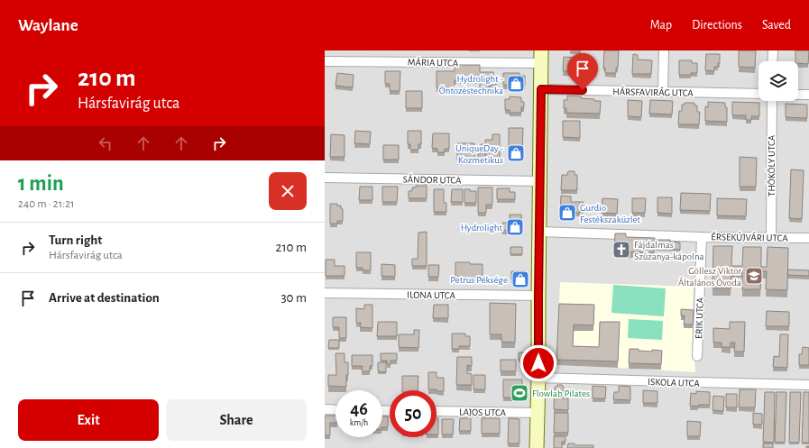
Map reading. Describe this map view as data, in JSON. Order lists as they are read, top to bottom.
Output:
{
  "streets": {
    "street": [
      "MÁRIA UTCA",
      "HÁRSFAVIRÁG UTCA",
      "THÖKÖLY UTCA",
      "SÁNDOR UTCA",
      "ÉRSEKÚJVÁRI UTCA",
      "ILONA UTCA",
      "ERIK UTCA",
      "ISKOLA UTCA",
      "LAJOS UTCA"
    ]
  },
  "crossings": [
    ["THÖKÖLY UTCA", "ÉRSEKÚJVÁRI UTCA"],
    ["ÉRSEKÚJVÁRI UTCA", "ERIK UTCA"]
  ],
  "places": {
    "shop": [
      "Hydrolight - Öntözéstechnika",
      "UniqueDay - Kozmetikus",
      "Gurdio Festékszaküzlet",
      "Hydrolight",
      "Petrus Péksége"
    ],
    "church": ["Fájdalmas Szűzanya-kápolna"],
    "school or university": ["Göllesz Viktor Általános Óvoda"],
    "sports": ["Flowlab Pilates"]
  },
  "page": {
    "header": "Waylane",
    "nav": ["Map", "Directions", "Saved"],
    "turn": ["210 m", "Hársfavirág utca"],
    "heading": ["1 min", "240 m · 21:21"],
    "list": [
      {
        "name": "Turn right",
        "note": "Hársfavirág utca",
        "value": "210 m"
      },
      {
        "name": "Arrive at destination",
        "value": "30 m"
      }
    ],
    "speed": "46 km/h",
    "limit": "50",
    "buttons": ["Exit", "Share"]
  }
}
